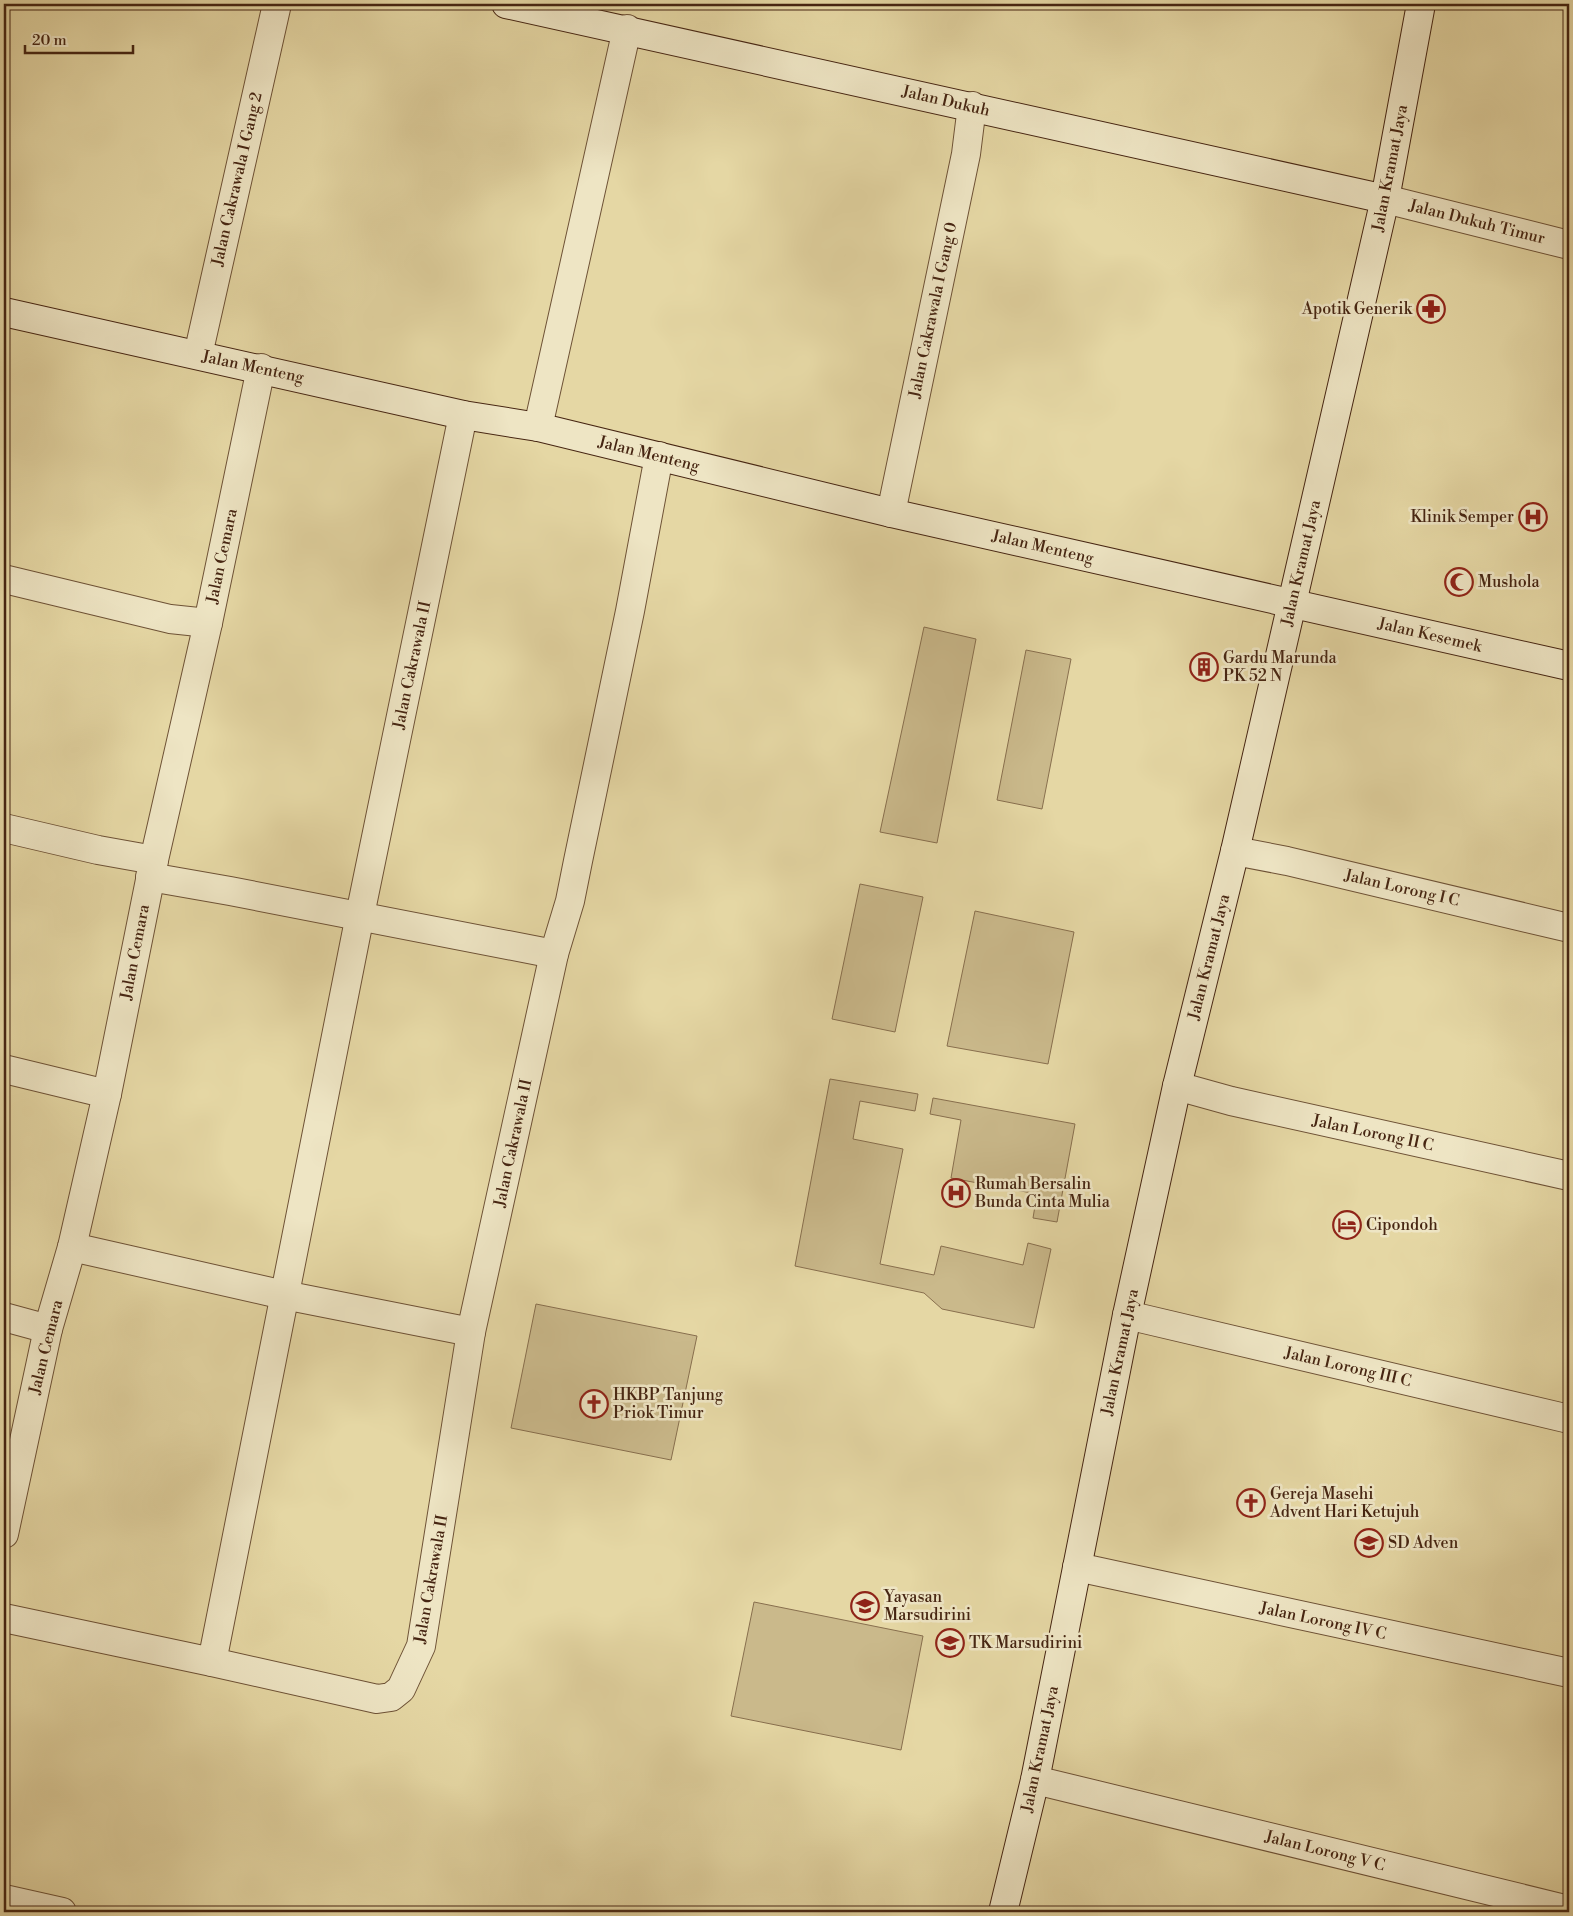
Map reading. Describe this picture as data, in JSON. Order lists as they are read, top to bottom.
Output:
{
  "streets": {
    "street": [
      "Jalan Dukuh",
      "Jalan Kramat Jaya",
      "Jalan Cakrawala I Gang 2",
      "Jalan Dukuh Timur",
      "Jalan Cakrawala I Gang 0",
      "Jalan Menteng",
      "Jalan Cemara",
      "Jalan Kesemek",
      "Jalan Cakrawala II",
      "Jalan Lorong I C",
      "Jalan Lorong II C",
      "Jalan Lorong III C",
      "Jalan Lorong IV C",
      "Jalan Lorong V C"
    ]
  },
  "crossings": [
    ["Jalan Dukuh", "Jalan Kramat Jaya"],
    ["Jalan Dukuh", "Jalan Dukuh Timur"],
    ["Jalan Dukuh", "Jalan Cakrawala I Gang 0"],
    ["Jalan Kramat Jaya", "Jalan Dukuh Timur"],
    ["Jalan Kramat Jaya", "Jalan Menteng"],
    ["Jalan Kramat Jaya", "Jalan Kesemek"],
    ["Jalan Kramat Jaya", "Jalan Lorong I C"],
    ["Jalan Kramat Jaya", "Jalan Lorong II C"],
    ["Jalan Kramat Jaya", "Jalan Lorong III C"],
    ["Jalan Kramat Jaya", "Jalan Lorong IV C"],
    ["Jalan Kramat Jaya", "Jalan Lorong V C"],
    ["Jalan Cakrawala I Gang 2", "Jalan Menteng"],
    ["Jalan Cakrawala I Gang 0", "Jalan Menteng"],
    ["Jalan Menteng", "Jalan Cemara"],
    ["Jalan Menteng", "Jalan Kesemek"],
    ["Jalan Menteng", "Jalan Cakrawala II"]
  ],
  "places": {
    "pharmacy": ["Apotik Generik"],
    "hospital": ["Klinik Semper", "Rumah Bersalin Bunda Cinta Mulia"],
    "mosque": ["Mushola"],
    "building": ["Gardu Marunda PK 52 N"],
    "hotel": ["Cipondoh"],
    "church": ["HKBP Tanjung Priok Timur", "Gereja Masehi Advent Hari Ketujuh"],
    "school or university": ["SD Adven", "Yayasan Marsudirini", "TK Marsudirini"]
  },
  "scale_bar": "20 m"
}
